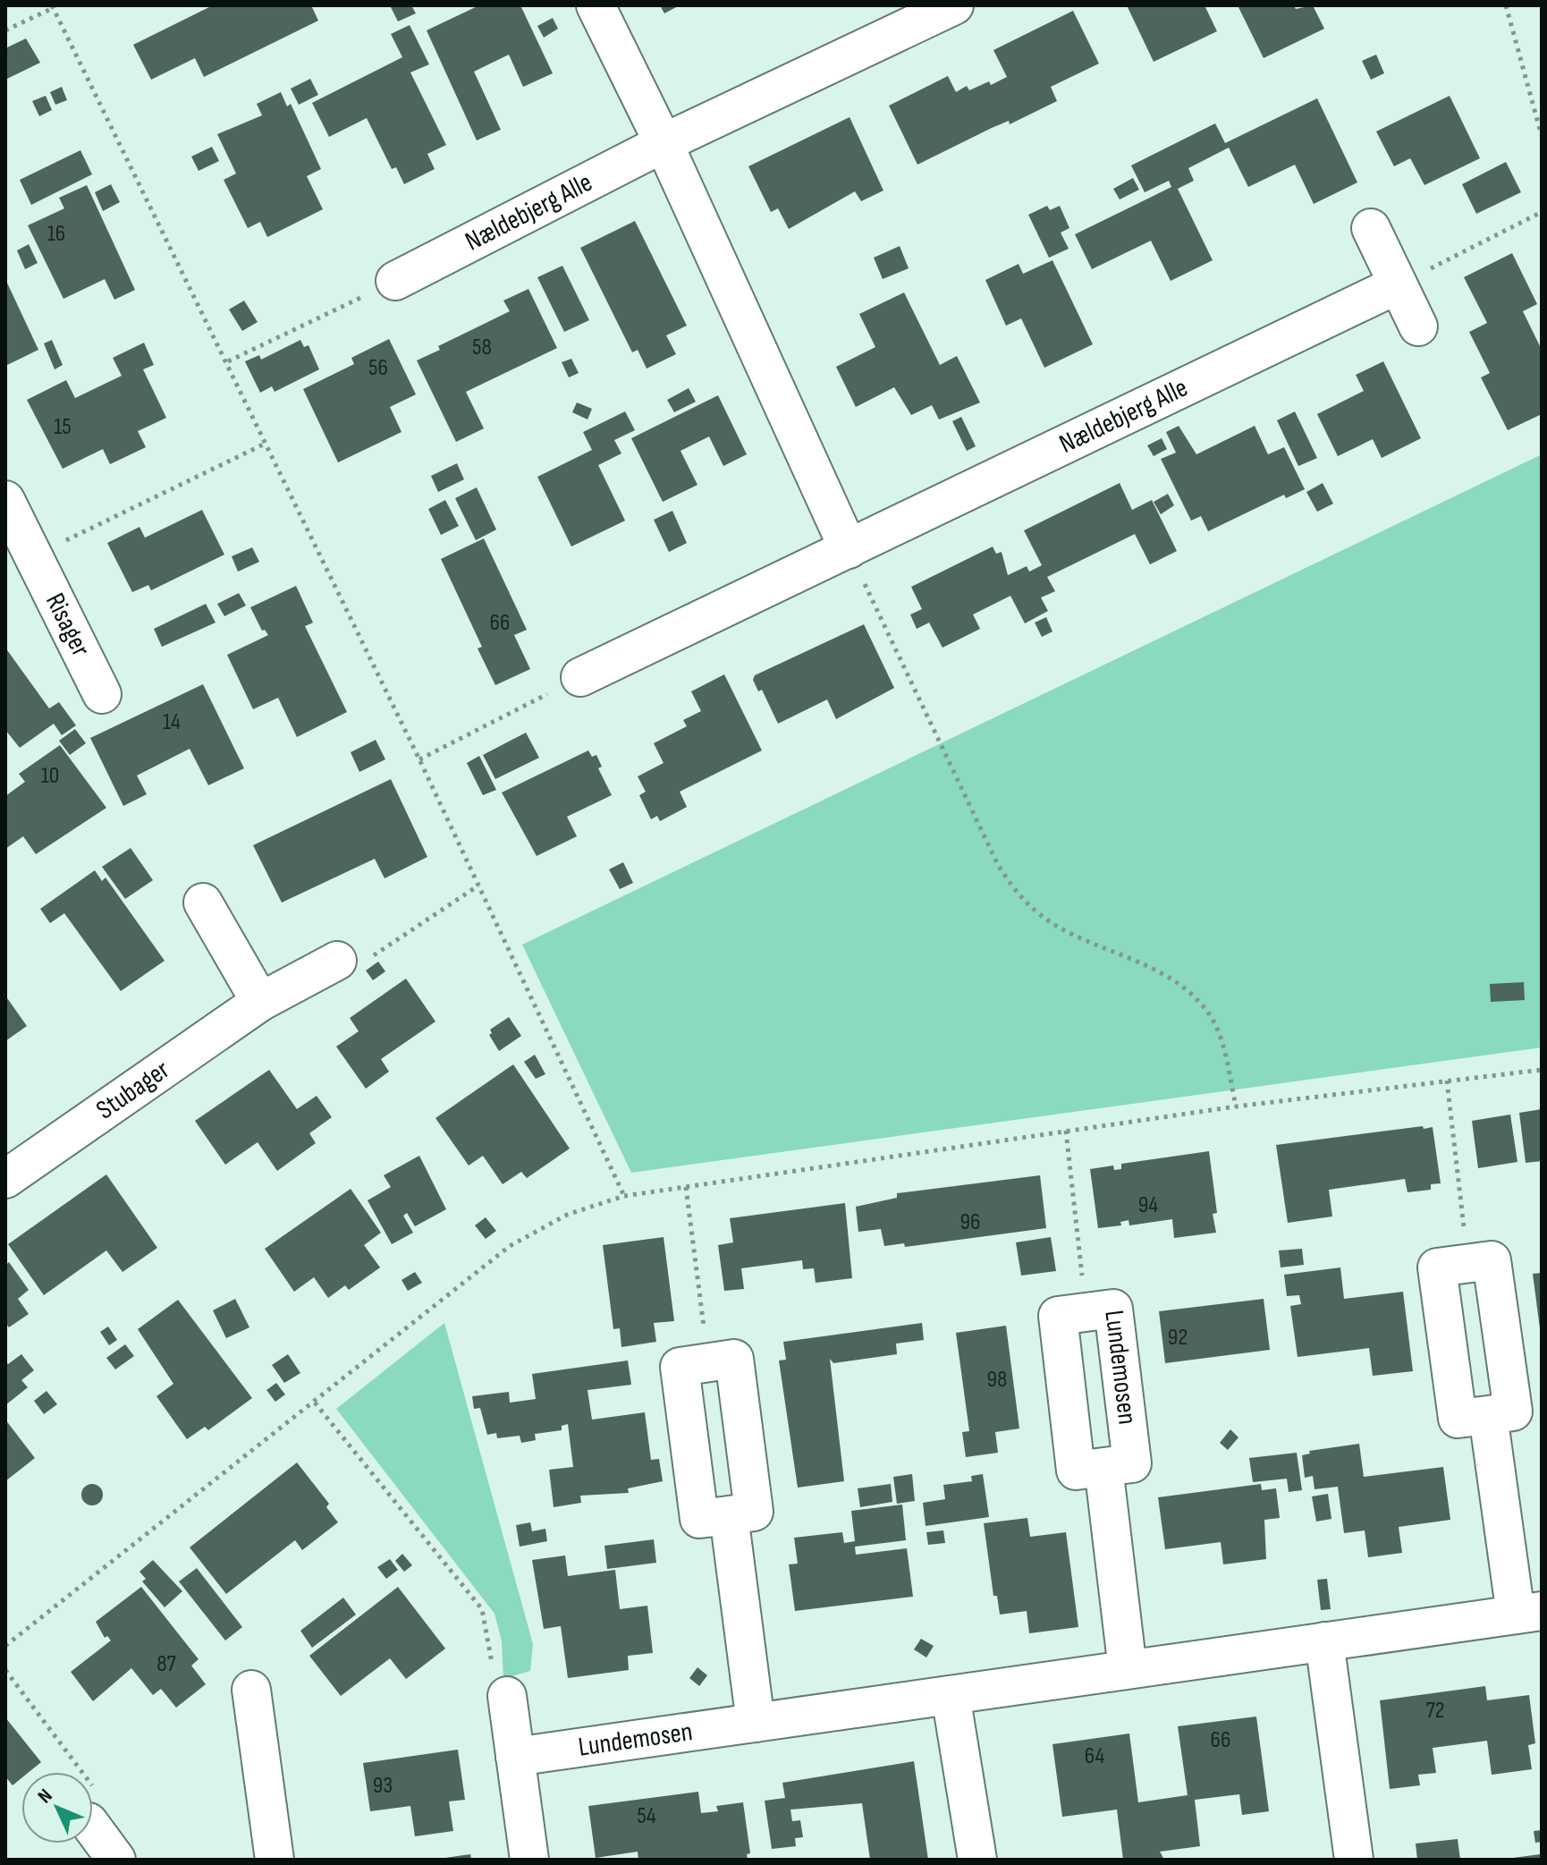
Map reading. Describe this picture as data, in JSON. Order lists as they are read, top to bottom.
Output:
{
  "streets": {
    "street": [
      "Nældebjerg Alle",
      "Risager",
      "Stubager",
      "Lundemosen"
    ]
  },
  "house_numbers": [
    "16",
    "58",
    "56",
    "15",
    "66",
    "14",
    "10",
    "94",
    "96",
    "92",
    "98",
    "87",
    "72",
    "66",
    "64",
    "93",
    "54"
  ],
  "north": "top left"
}
